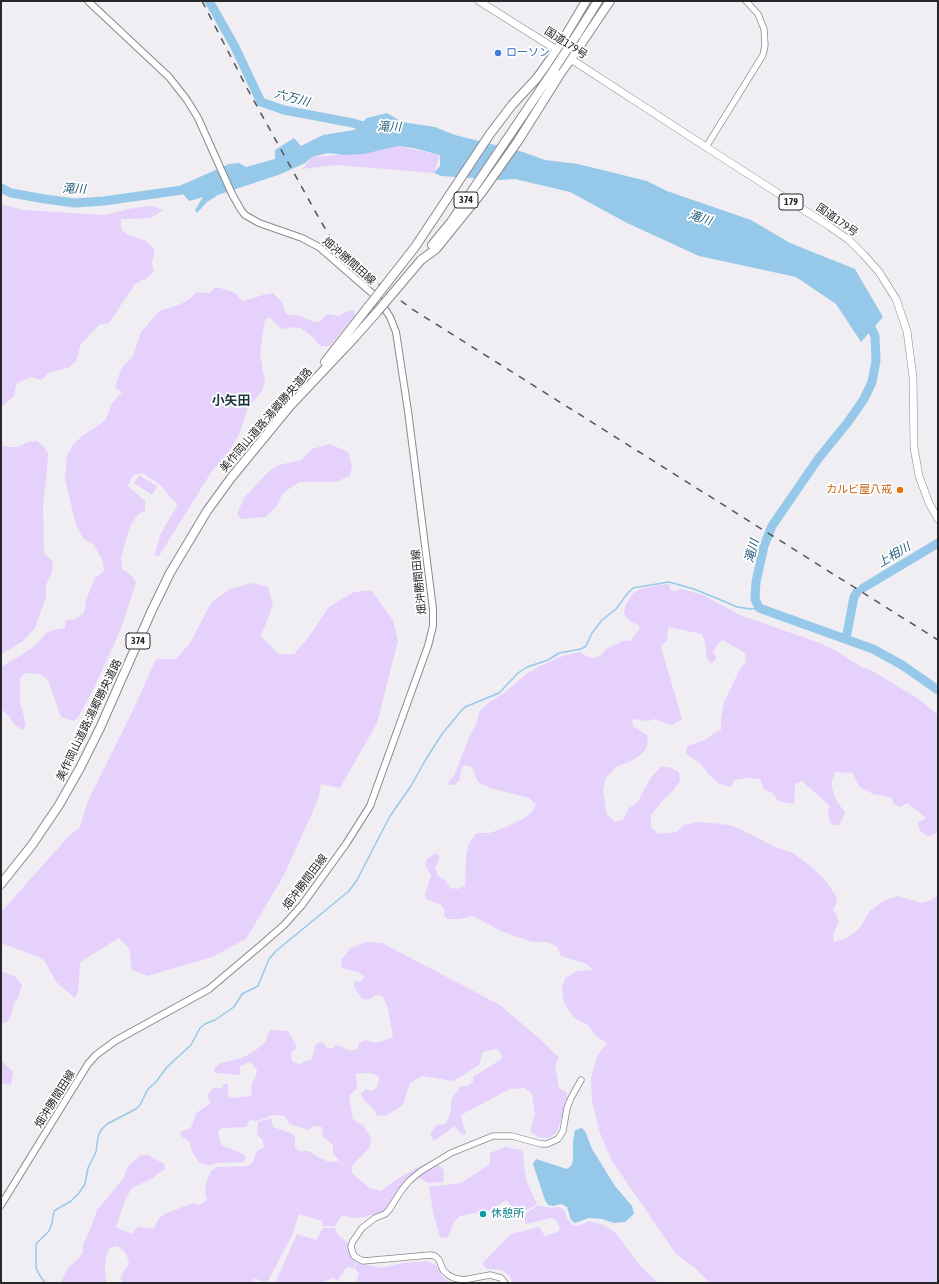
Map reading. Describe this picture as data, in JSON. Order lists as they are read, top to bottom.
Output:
{
  "streets": {
    "highway": [
      "国道179号",
      "374",
      "179",
      "美作岡山道路;湯郷勝央道路"
    ],
    "main road": ["畑沖勝間田線"]
  },
  "districts": ["小矢田"],
  "water": ["六万川", "滝川", "上相川"],
  "places": ["ローソン", "カルビ屋八戒", "休憩所"]
}
